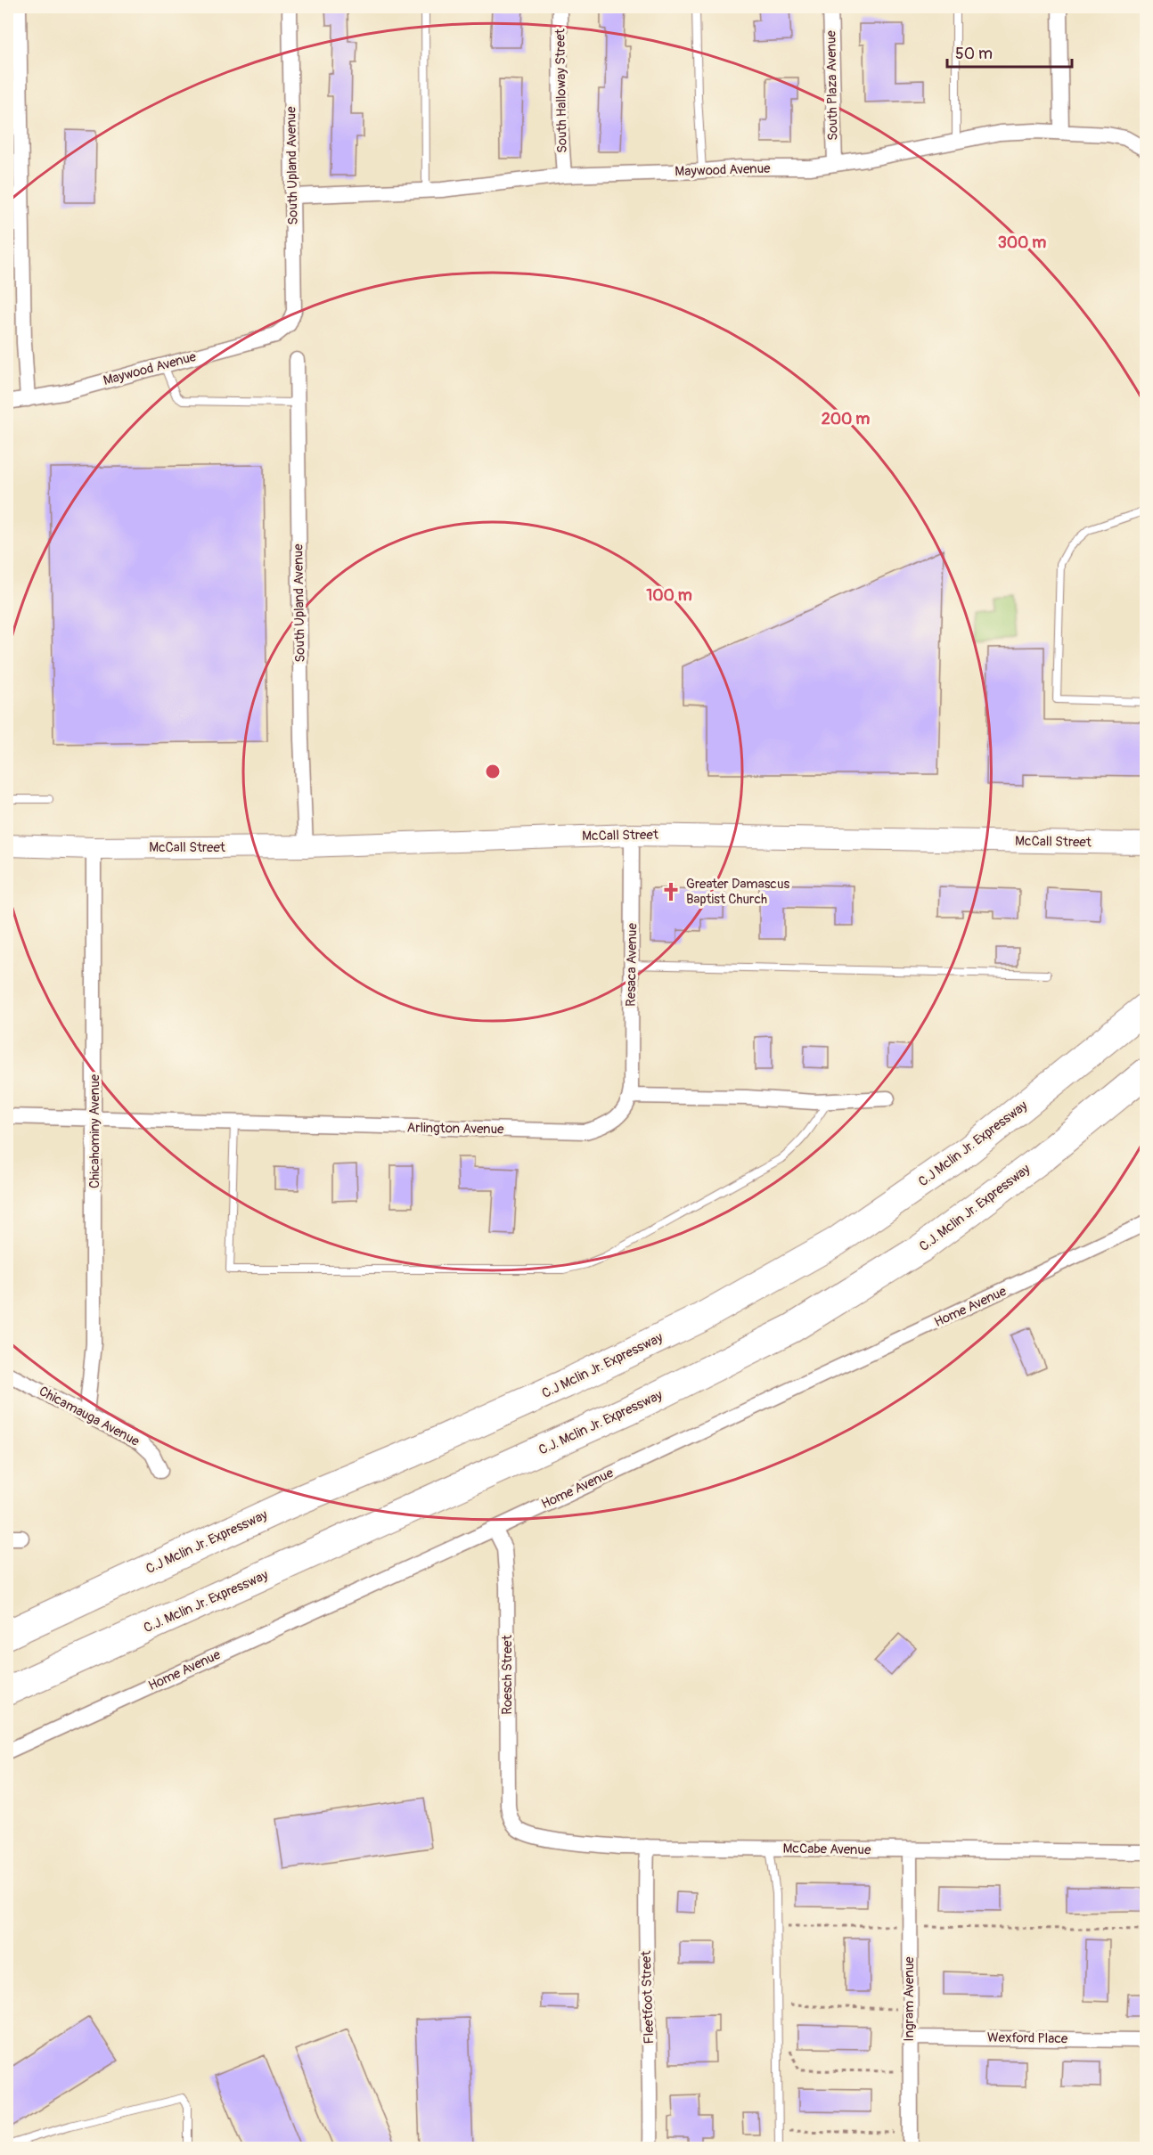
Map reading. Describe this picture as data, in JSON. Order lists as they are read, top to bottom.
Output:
{
  "streets": {
    "highway": ["C.J Mclin Jr. Expressway", "C.J. Mclin Jr. Expressway"],
    "street": [
      "South Plaza Avenue",
      "South Halloway Street",
      "South Upland Avenue",
      "Maywood Avenue",
      "McCall Street",
      "Resaca Avenue",
      "Arlington Avenue",
      "Chicahominy Avenue",
      "Home Avenue",
      "Chicamauga Avenue",
      "Roesch Street",
      "McCabe Avenue",
      "Fleetfoot Street",
      "Ingram Avenue",
      "Wexford Place"
    ]
  },
  "crossings": [
    ["South Plaza Avenue", "Maywood Avenue"],
    ["South Halloway Street", "Maywood Avenue"],
    ["South Upland Avenue", "Maywood Avenue"],
    ["South Upland Avenue", "McCall Street"],
    ["McCall Street", "Resaca Avenue"],
    ["McCall Street", "Chicahominy Avenue"],
    ["Resaca Avenue", "Arlington Avenue"],
    ["Arlington Avenue", "Chicahominy Avenue"],
    ["Chicahominy Avenue", "Chicamauga Avenue"],
    ["Home Avenue", "Roesch Street"],
    ["Roesch Street", "McCabe Avenue"],
    ["McCabe Avenue", "Fleetfoot Street"],
    ["McCabe Avenue", "Ingram Avenue"],
    ["Ingram Avenue", "Wexford Place"]
  ],
  "places": {
    "church": ["Greater Damascus Baptist Church"]
  },
  "scale_bar": "50 m",
  "rings": ["300 m", "200 m", "100 m"]
}
